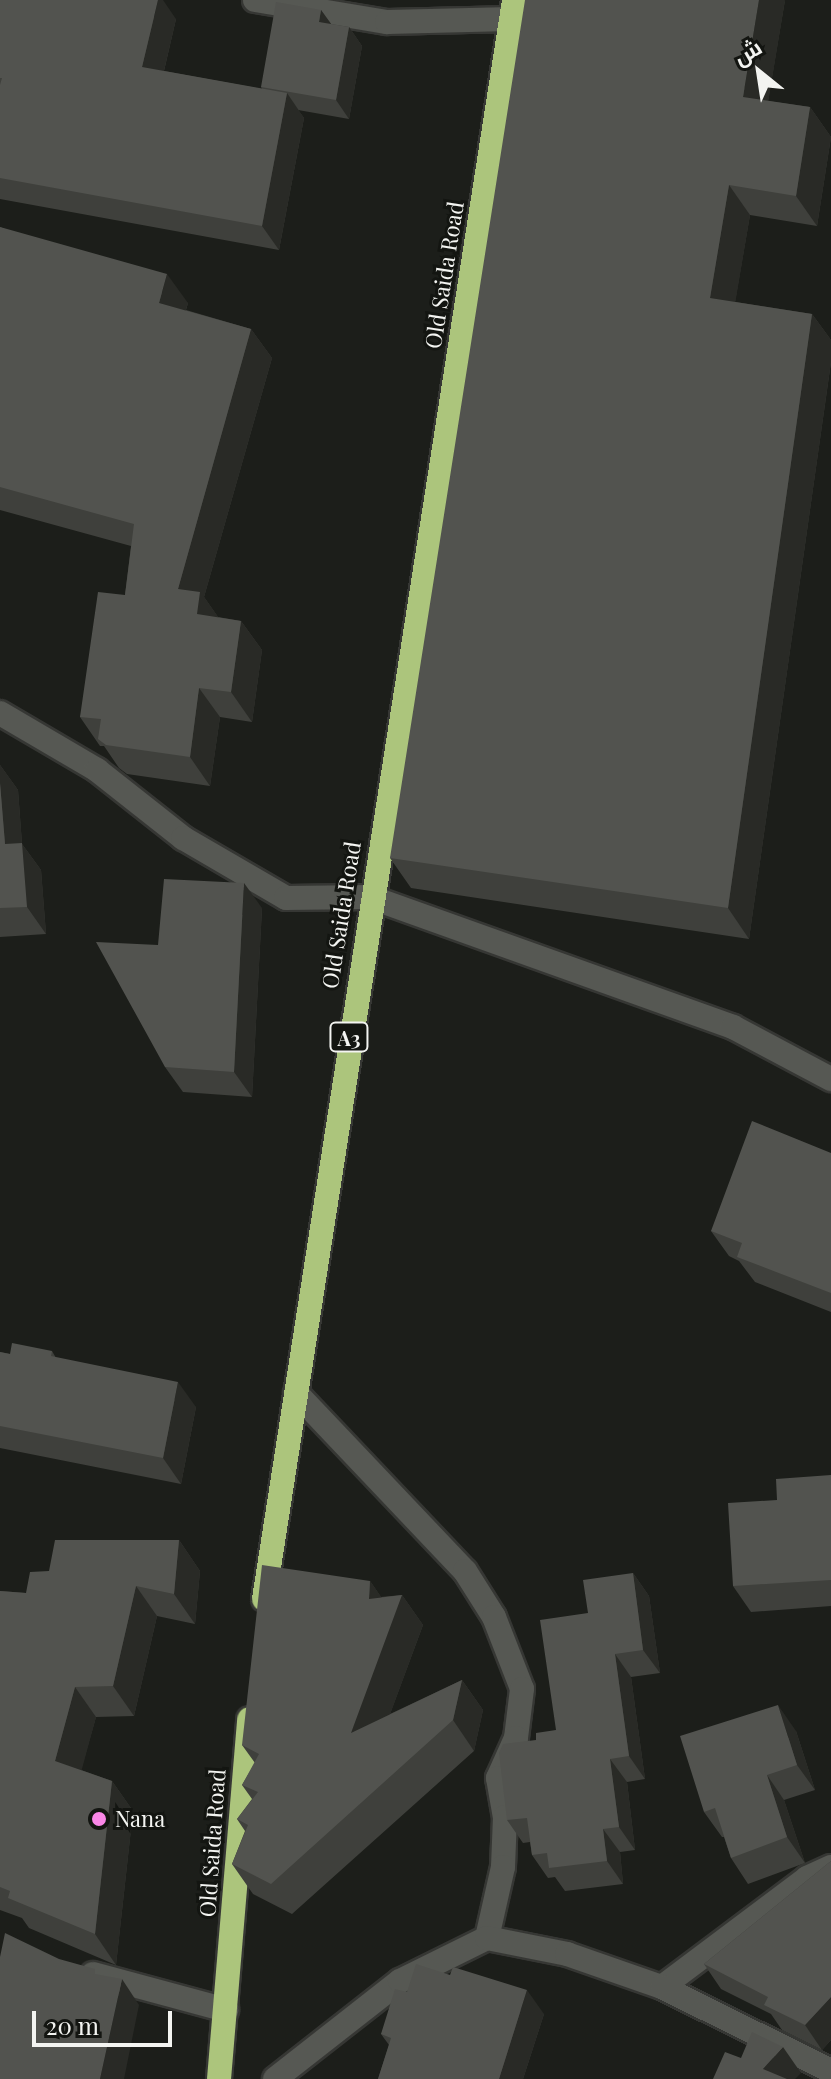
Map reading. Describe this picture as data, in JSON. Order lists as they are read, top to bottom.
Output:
{
  "streets": {
    "highway": ["Old Saida Road", "A3"]
  },
  "places": ["Nana"],
  "scale_bar": "20 m",
  "north": "top left"
}
